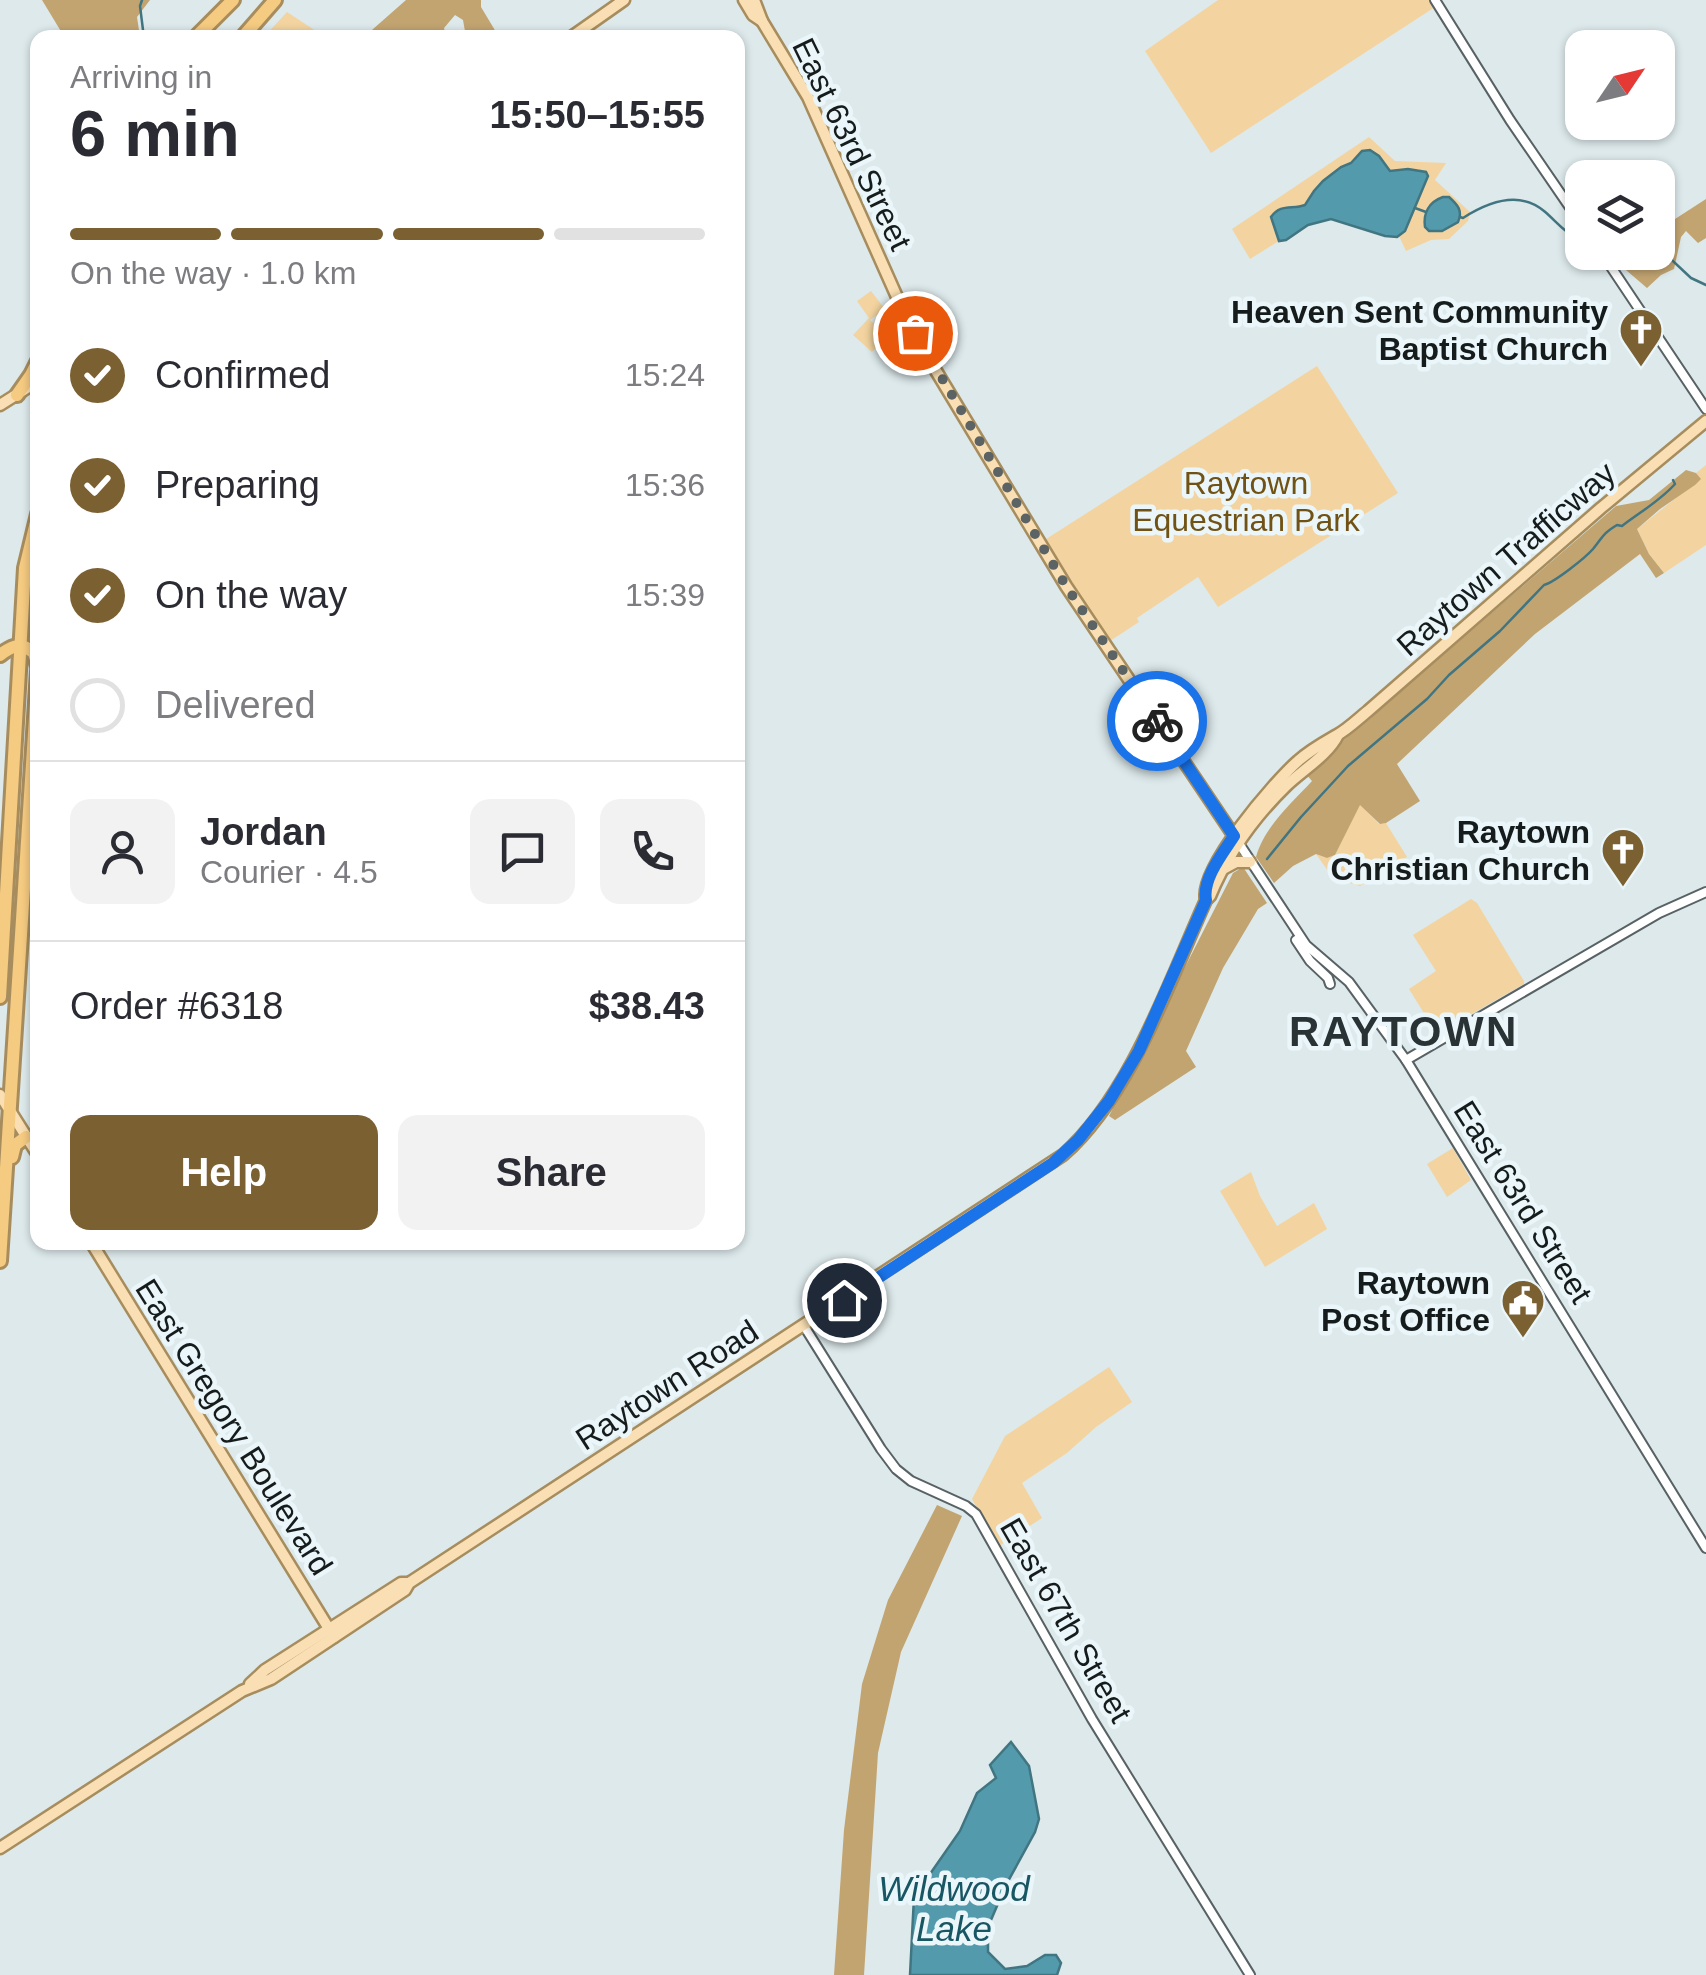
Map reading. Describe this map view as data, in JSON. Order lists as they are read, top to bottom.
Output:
{
  "streets": {
    "main road": [
      "East 63rd Street",
      "Raytown Trafficway",
      "Raytown Road",
      "East Gregory Boulevard"
    ],
    "street": ["East 67th Street"]
  },
  "crossings": [
    ["East 63rd Street", "Raytown Trafficway"],
    ["Raytown Trafficway", "Raytown Road"],
    ["Raytown Road", "East Gregory Boulevard"],
    ["Raytown Road", "East 67th Street"]
  ],
  "districts": ["RAYTOWN"],
  "water": ["Wildwood Lake"],
  "parks": ["Raytown Equestrian Park"],
  "places": {
    "church": ["Heaven Sent Community Baptist Church", "Raytown Christian Church"],
    "public building": ["Raytown Post Office"]
  },
  "north": "top right",
  "page": {
    "heading": ["6 min", "Arriving in", "15:50–15:55"],
    "panel": [
      "Jordan",
      "Courier · 4.5",
      "Order #6318",
      "$38.43"
    ],
    "bar": "On the way · 1.0 km",
    "list": [
      ["Confirmed", "15:24"],
      ["Preparing", "15:36"],
      ["On the way", "15:39"],
      "Delivered"
    ],
    "buttons": ["Help", "Share"]
  }
}
